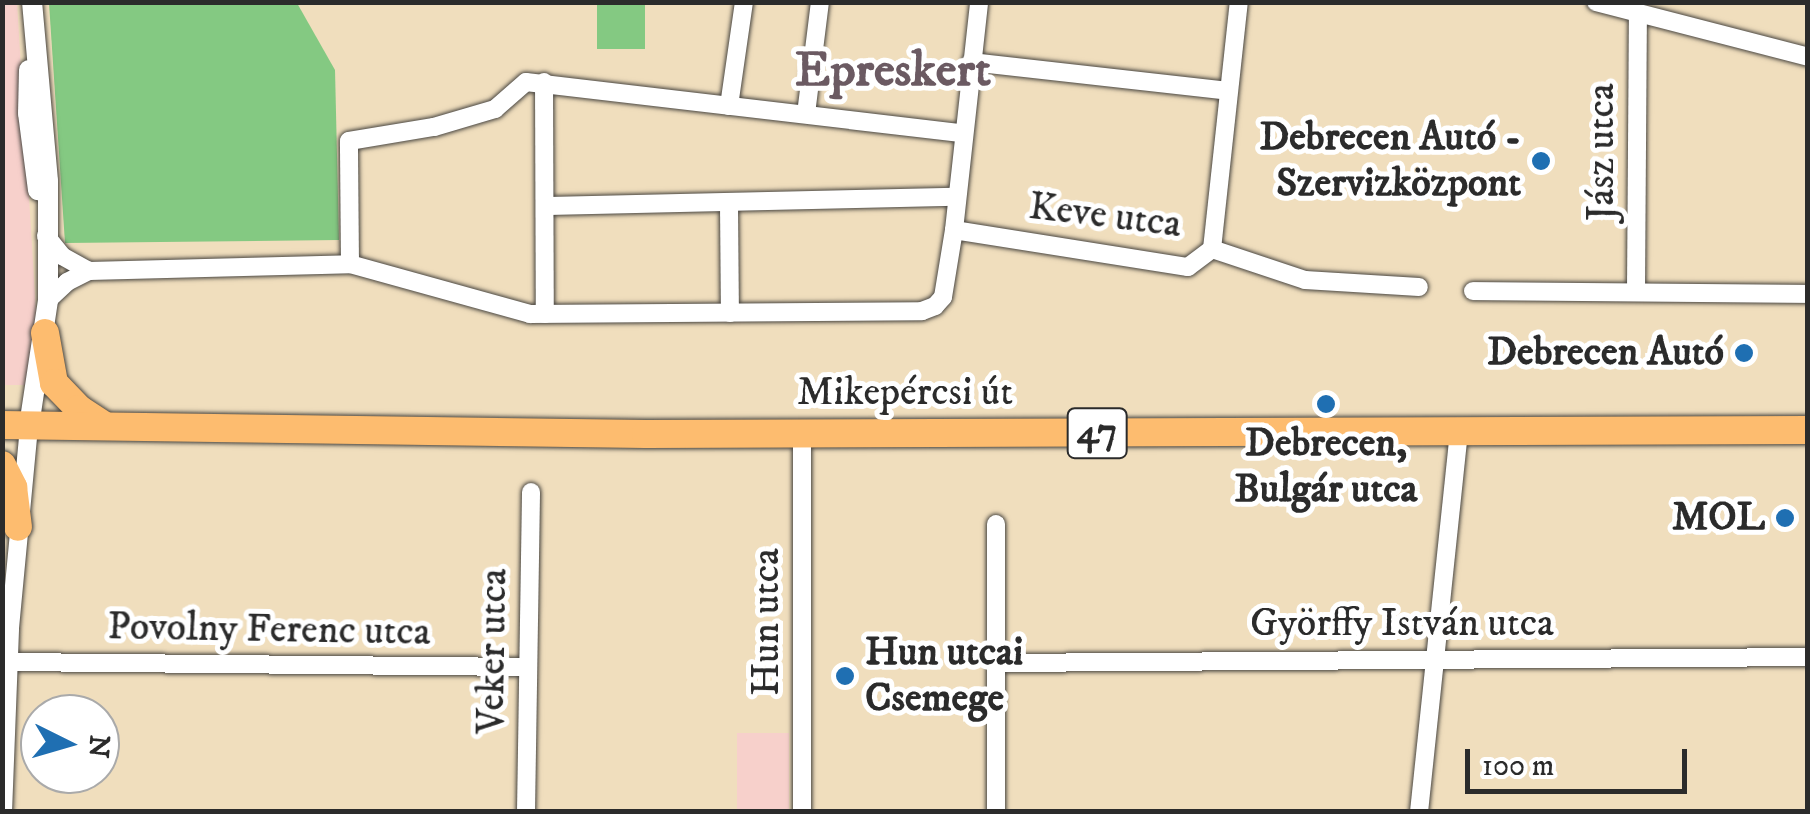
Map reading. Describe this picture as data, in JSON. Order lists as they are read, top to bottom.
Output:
{
  "streets": {
    "main road": ["Mikepércsi út", "47"],
    "street": [
      "Jász utca",
      "Keve utca",
      "Hun utca",
      "Györffy István utca",
      "Povolny Ferenc utca",
      "Veker utca"
    ]
  },
  "crossings": [
    ["Mikepércsi út", "Hun utca"],
    ["Povolny Ferenc utca", "Veker utca"]
  ],
  "districts": ["Epreskert"],
  "places": [
    "Debrecen Autó - Szervizközpont",
    "Debrecen Autó",
    "Debrecen, Bulgár utca",
    "MOL",
    "Hun utcai Csemege"
  ],
  "scale_bar": "100 m",
  "north": "right"
}
